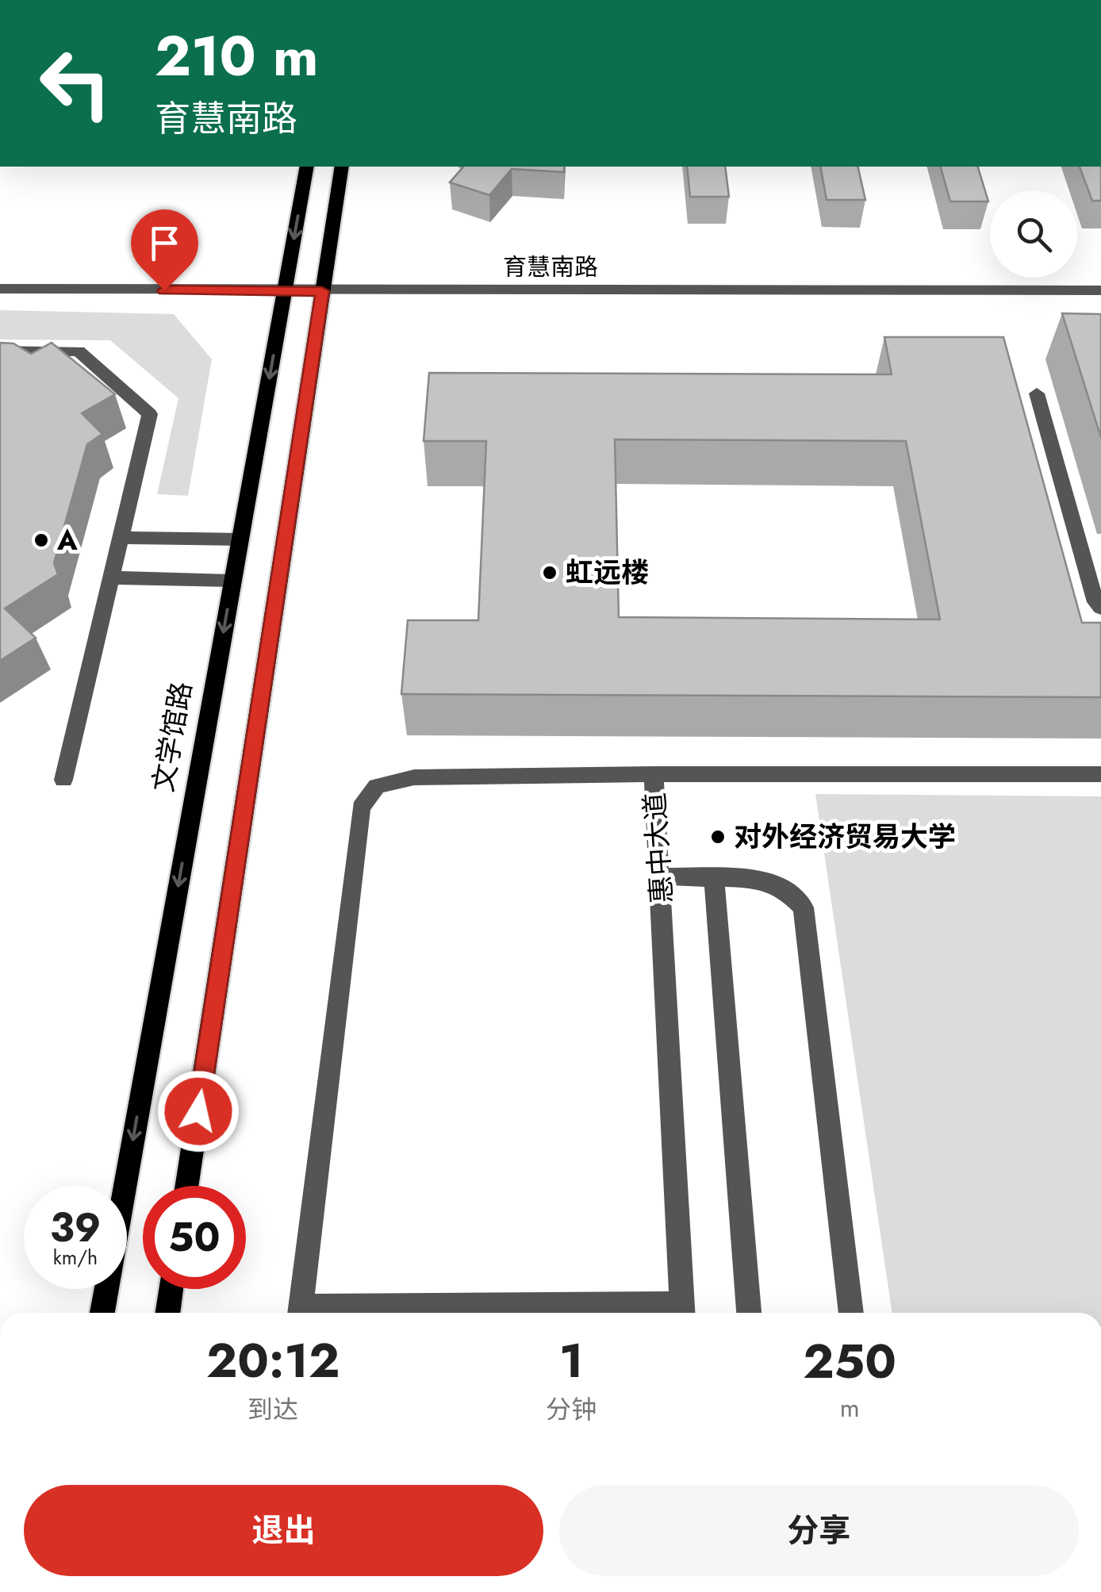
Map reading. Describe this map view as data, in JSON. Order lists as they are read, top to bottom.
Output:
{
  "streets": {
    "main road": ["文学馆路"],
    "street": ["育慧南路", "惠中大道"]
  },
  "crossings": [
    ["育慧南路", "文学馆路"]
  ],
  "places": ["A", "虹远楼", "对外经济贸易大学"],
  "page": {
    "turn": ["210 m", "育慧南路"],
    "speed": "39 km/h",
    "limit": "50",
    "eta": [
      "20:12",
      "到达",
      "1",
      "分钟",
      "250",
      "m"
    ],
    "buttons": ["退出", "分享"]
  }
}
